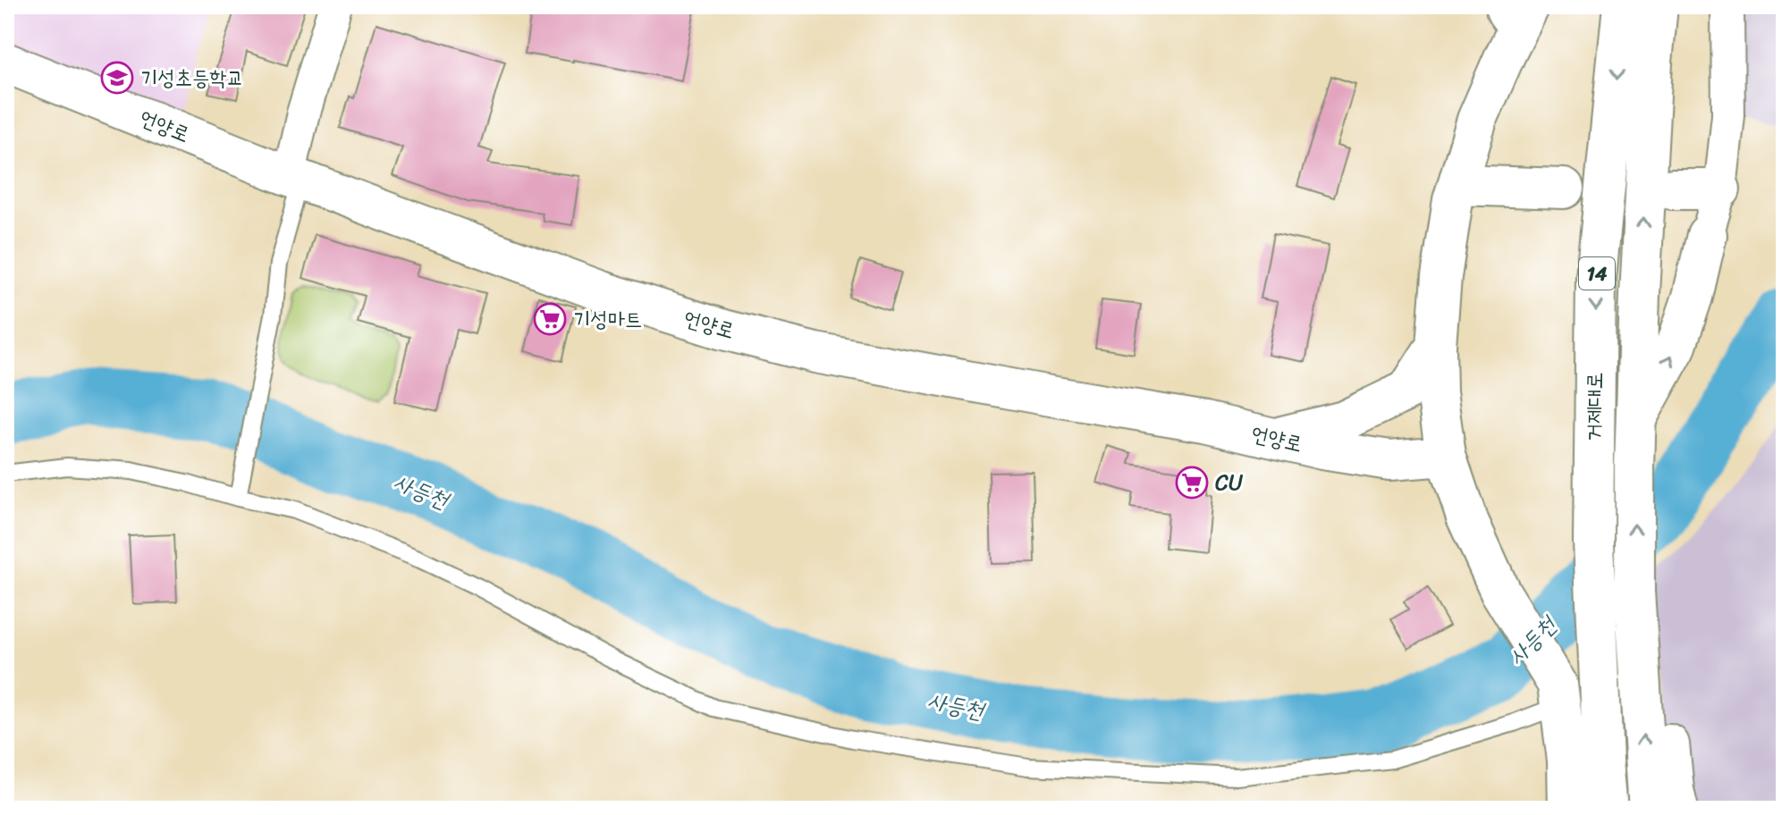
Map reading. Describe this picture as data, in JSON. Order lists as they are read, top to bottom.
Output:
{
  "streets": {
    "main road": ["언양로", "14", "거제대로"]
  },
  "water": ["사등천"],
  "places": {
    "school or university": ["기성초등학교"],
    "supermarket": ["기성마트", "CU"]
  }
}
